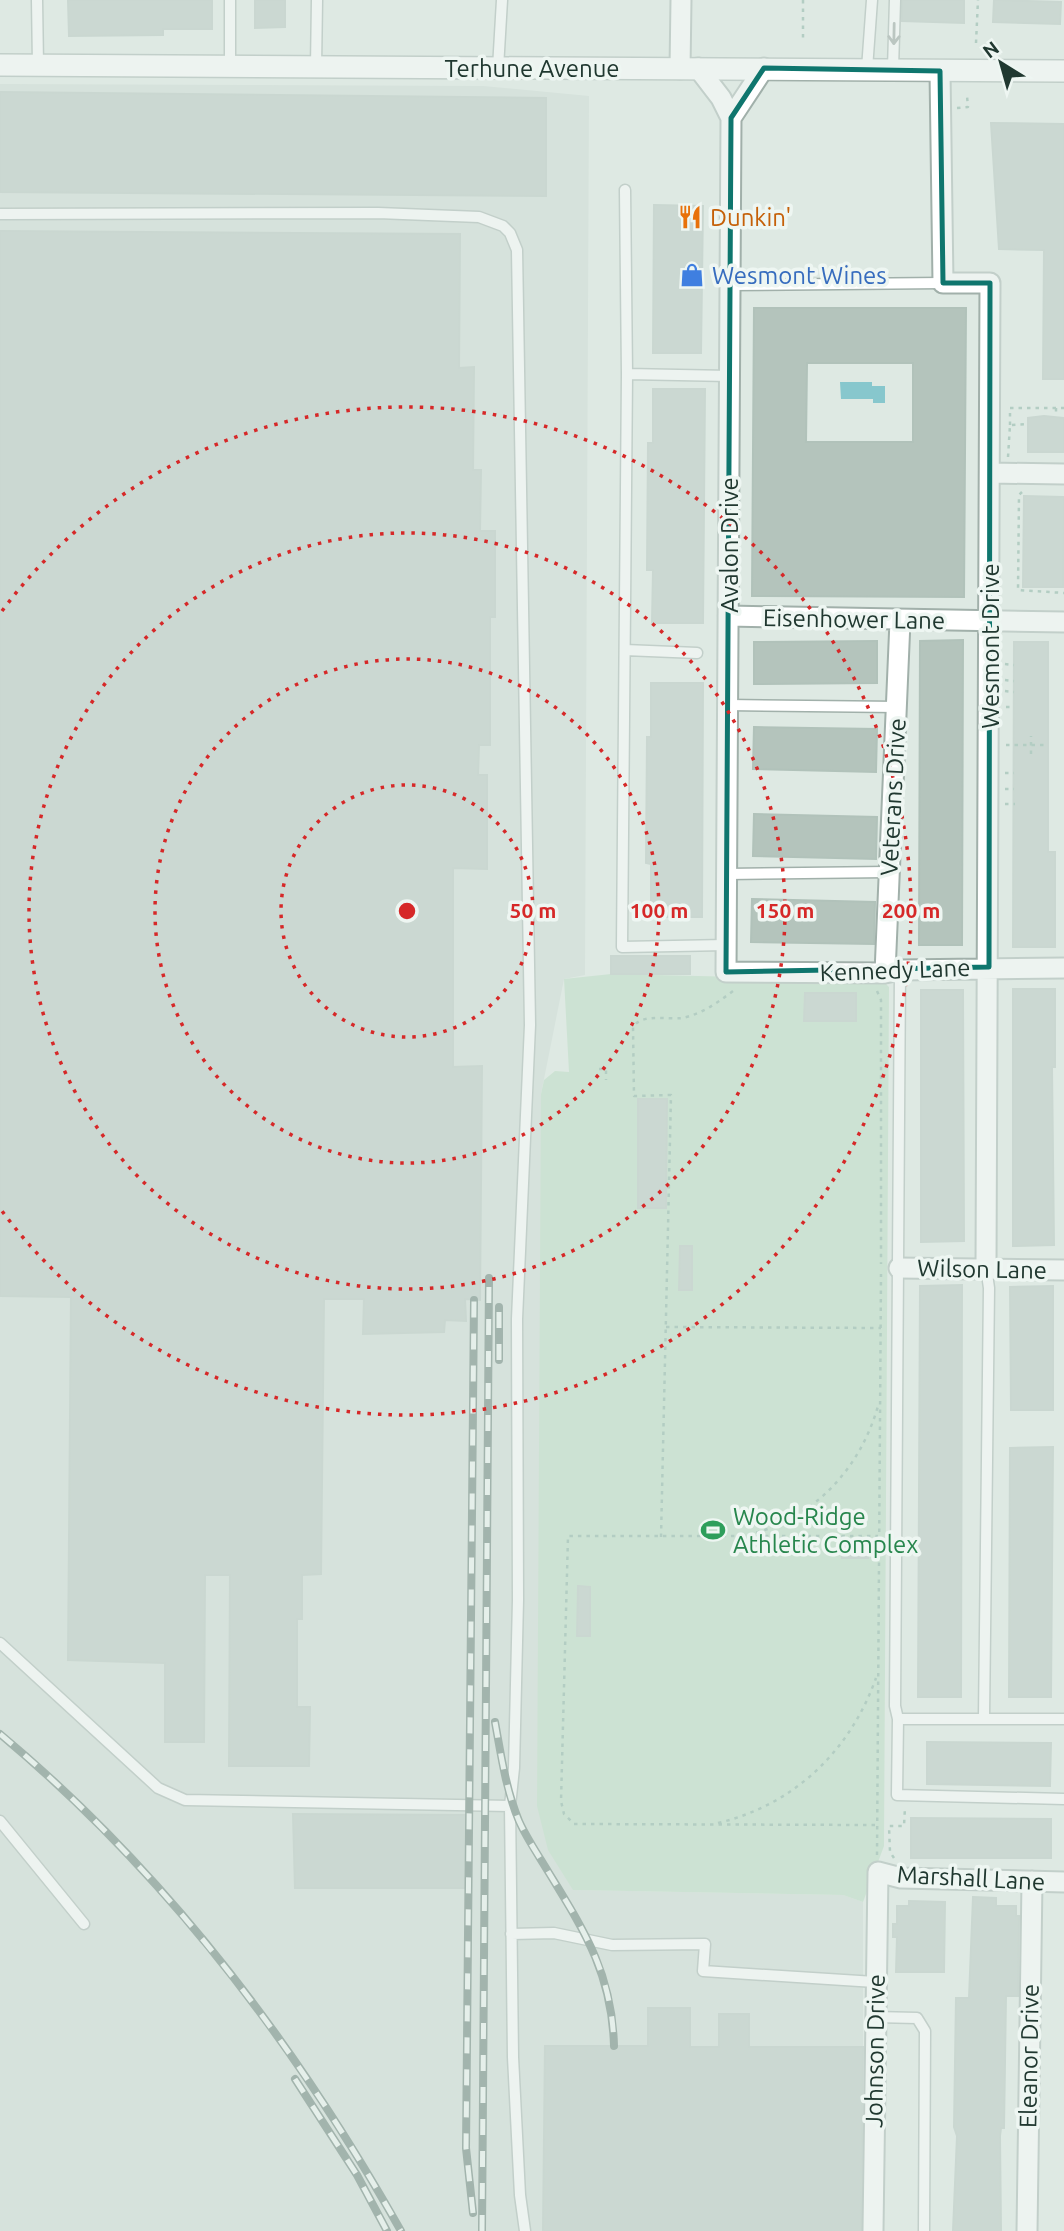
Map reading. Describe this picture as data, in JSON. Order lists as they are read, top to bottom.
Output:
{
  "streets": {
    "street": [
      "Terhune Avenue",
      "Avalon Drive",
      "Eisenhower Lane",
      "Wesmont Drive",
      "Veterans Drive",
      "Kennedy Lane",
      "Wilson Lane",
      "Marshall Lane",
      "Johnson Drive",
      "Eleanor Drive"
    ]
  },
  "crossings": [
    ["Avalon Drive", "Eisenhower Lane"],
    ["Avalon Drive", "Kennedy Lane"],
    ["Eisenhower Lane", "Wesmont Drive"],
    ["Eisenhower Lane", "Veterans Drive"],
    ["Wesmont Drive", "Kennedy Lane"],
    ["Wesmont Drive", "Wilson Lane"],
    ["Veterans Drive", "Kennedy Lane"],
    ["Marshall Lane", "Johnson Drive"],
    ["Marshall Lane", "Eleanor Drive"]
  ],
  "places": {
    "restaurant": ["Dunkin'"],
    "shop": ["Wesmont Wines"],
    "sports": ["Wood-Ridge Athletic Complex"]
  },
  "north": "top left",
  "rings": [
    "50 m",
    "100 m",
    "150 m",
    "200 m"
  ]
}
